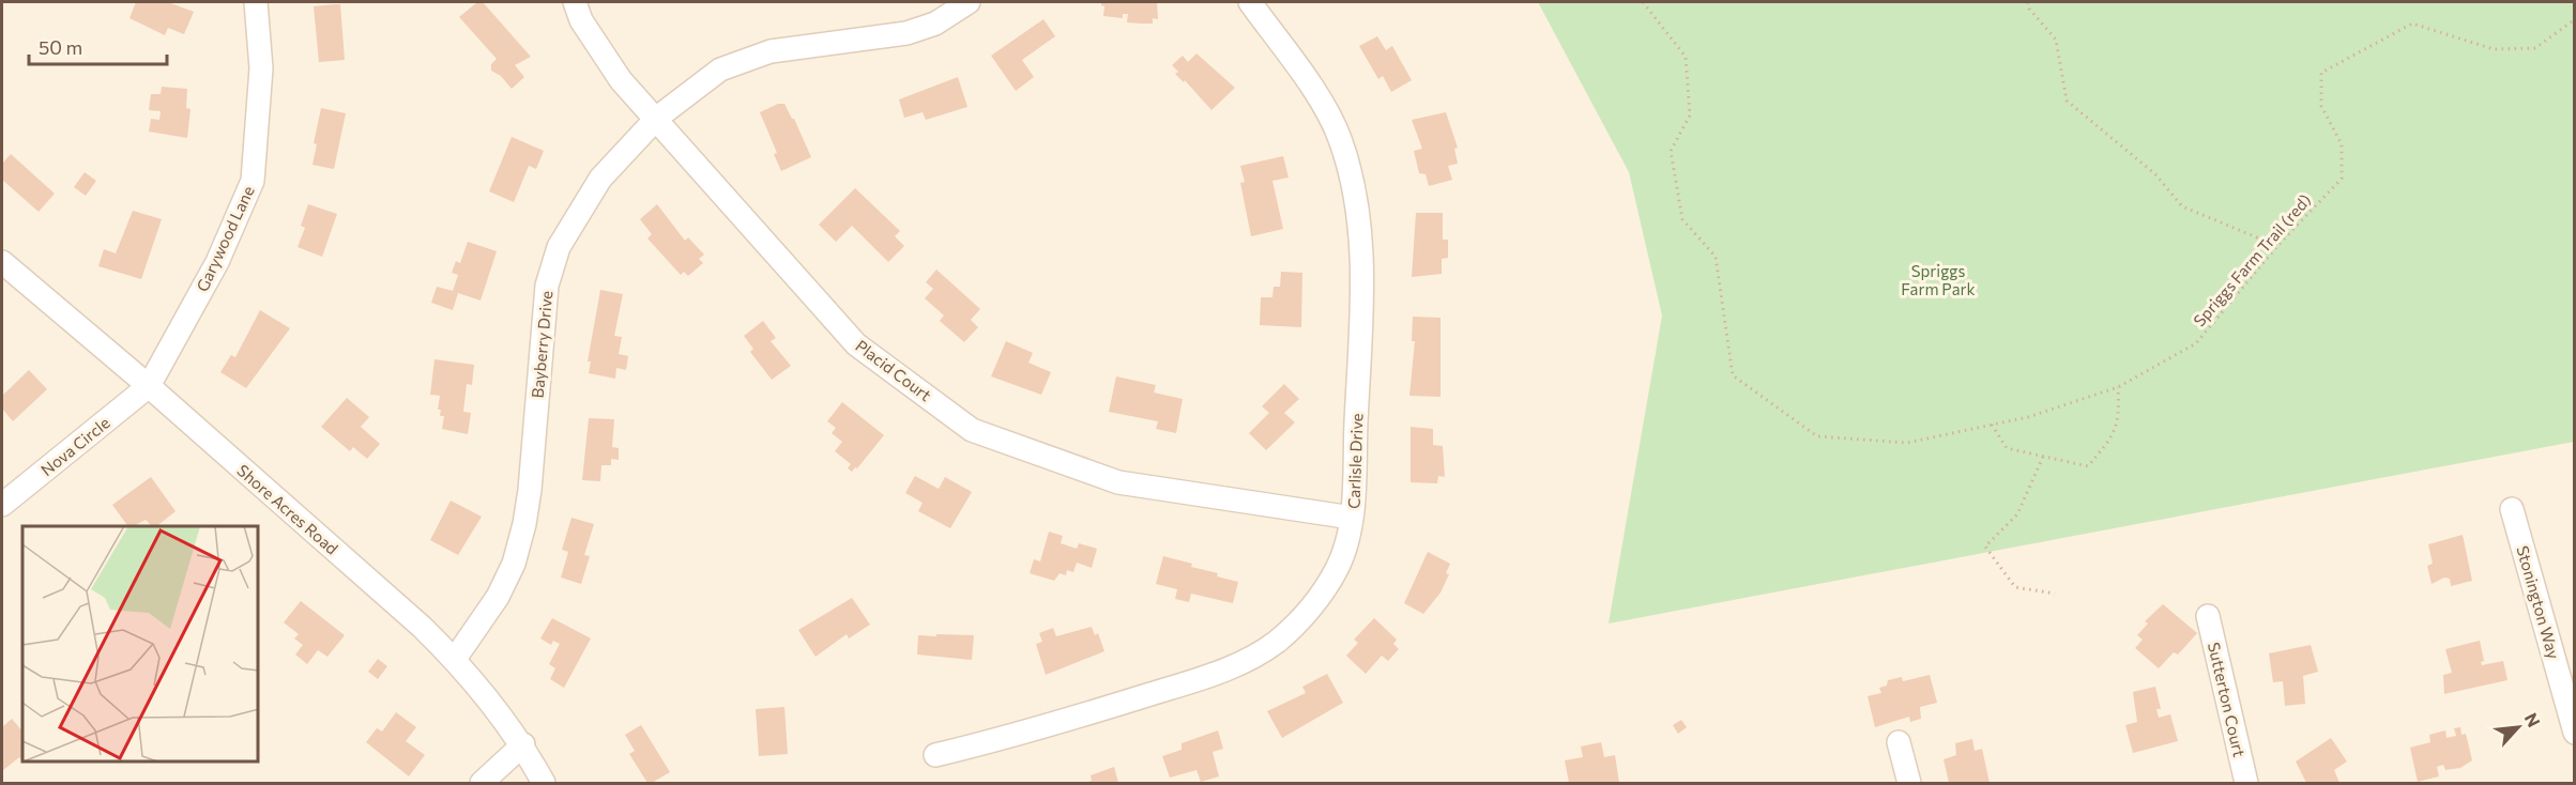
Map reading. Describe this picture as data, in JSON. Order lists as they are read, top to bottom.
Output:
{
  "streets": {
    "street": [
      "Garywood Lane",
      "Bayberry Drive",
      "Placid Court",
      "Nova Circle",
      "Carlisle Drive",
      "Shore Acres Road",
      "Stonington Way",
      "Sutterton Court"
    ],
    "path": ["Spriggs Farm Trail (red)"]
  },
  "crossings": [
    ["Garywood Lane", "Nova Circle"],
    ["Garywood Lane", "Shore Acres Road"],
    ["Bayberry Drive", "Placid Court"],
    ["Bayberry Drive", "Shore Acres Road"],
    ["Placid Court", "Carlisle Drive"],
    ["Nova Circle", "Shore Acres Road"]
  ],
  "parks": ["Spriggs Farm Park"],
  "scale_bar": "50 m",
  "north": "top right"
}
